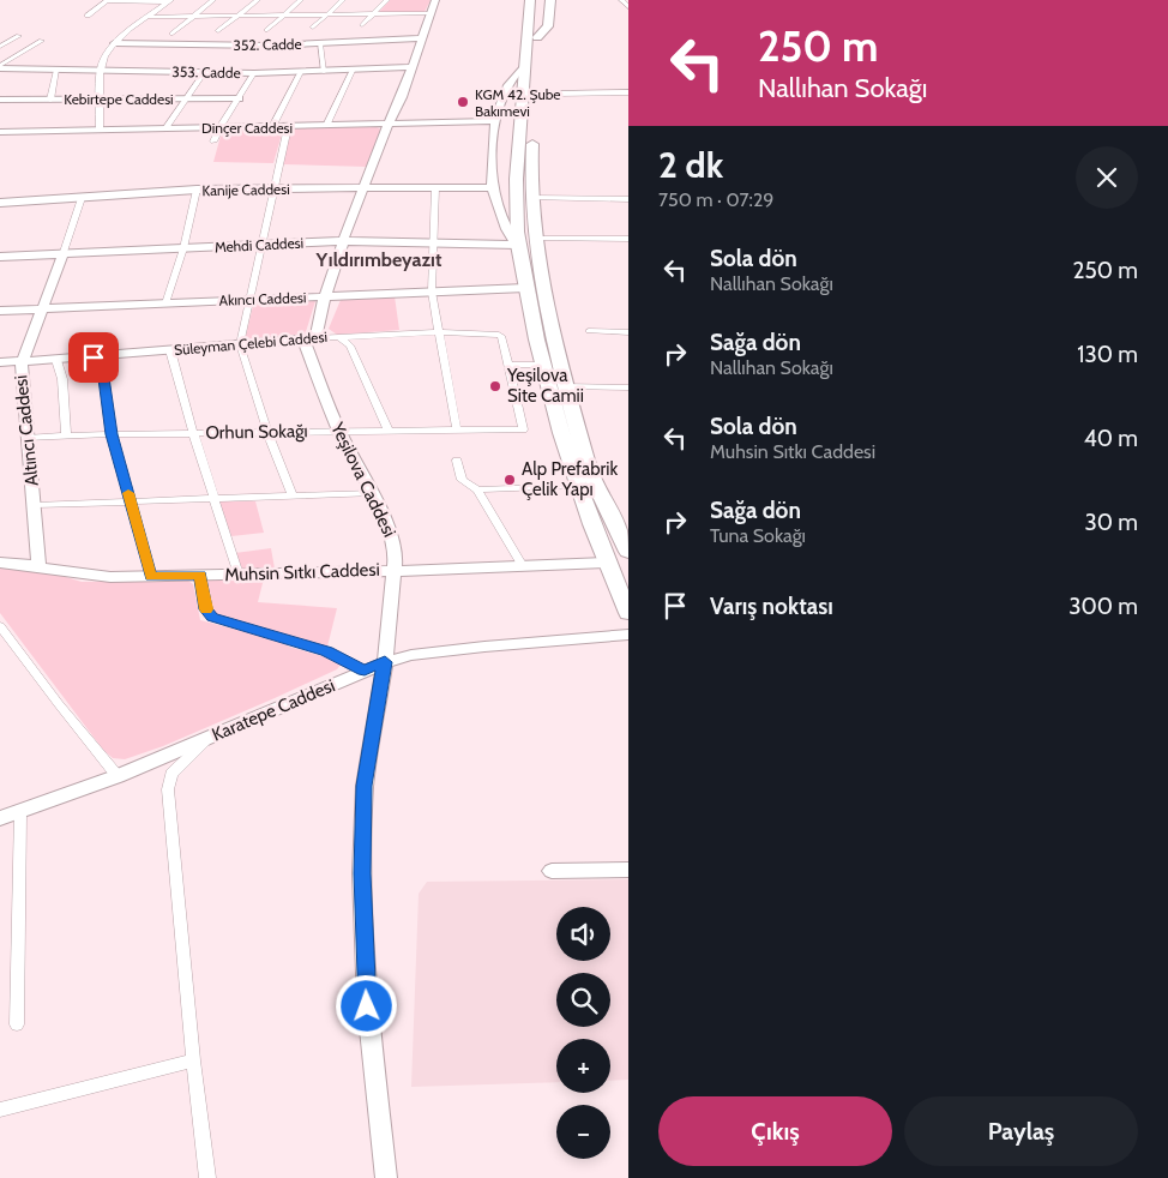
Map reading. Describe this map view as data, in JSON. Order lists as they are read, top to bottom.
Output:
{
  "streets": {
    "street": [
      "352. Cadde",
      "353. Cadde",
      "Kebirtepe Caddesi",
      "Dinçer Caddesi",
      "Kanije Caddesi",
      "Mehdi Caddesi",
      "Akıncı Caddesi",
      "Süleyman Çelebi Caddesi",
      "Altıncı Caddesi",
      "Orhun Sokağı",
      "Yeşilova Caddesi",
      "Muhsin Sıtkı Caddesi",
      "Karatepe Caddesi"
    ]
  },
  "crossings": [
    ["352. Cadde", "353. Cadde"],
    ["Kanije Caddesi", "Altıncı Caddesi"],
    ["Mehdi Caddesi", "Altıncı Caddesi"],
    ["Akıncı Caddesi", "Altıncı Caddesi"],
    ["Süleyman Çelebi Caddesi", "Altıncı Caddesi"],
    ["Süleyman Çelebi Caddesi", "Yeşilova Caddesi"],
    ["Altıncı Caddesi", "Orhun Sokağı"],
    ["Altıncı Caddesi", "Muhsin Sıtkı Caddesi"],
    ["Orhun Sokağı", "Yeşilova Caddesi"],
    ["Yeşilova Caddesi", "Muhsin Sıtkı Caddesi"],
    ["Yeşilova Caddesi", "Karatepe Caddesi"]
  ],
  "districts": ["Yıldırımbeyazıt"],
  "places": ["KGM 42. Şube Bakımevi", "Yeşilova Site Camii", "Alp Prefabrik Çelik Yapı"],
  "page": {
    "turn": ["250 m", "Nallıhan Sokağı"],
    "heading": ["2 dk", "750 m · 07:29"],
    "list": [
      {
        "name": "Sola dön",
        "note": "Nallıhan Sokağı",
        "value": "250 m"
      },
      {
        "name": "Sağa dön",
        "note": "Nallıhan Sokağı",
        "value": "130 m"
      },
      {
        "name": "Sola dön",
        "note": "Muhsin Sıtkı Caddesi",
        "value": "40 m"
      },
      {
        "name": "Sağa dön",
        "note": "Tuna Sokağı",
        "value": "30 m"
      },
      {
        "name": "Varış noktası",
        "value": "300 m"
      }
    ],
    "map_buttons": ["+", "−"],
    "buttons": ["Çıkış", "Paylaş"]
  }
}
